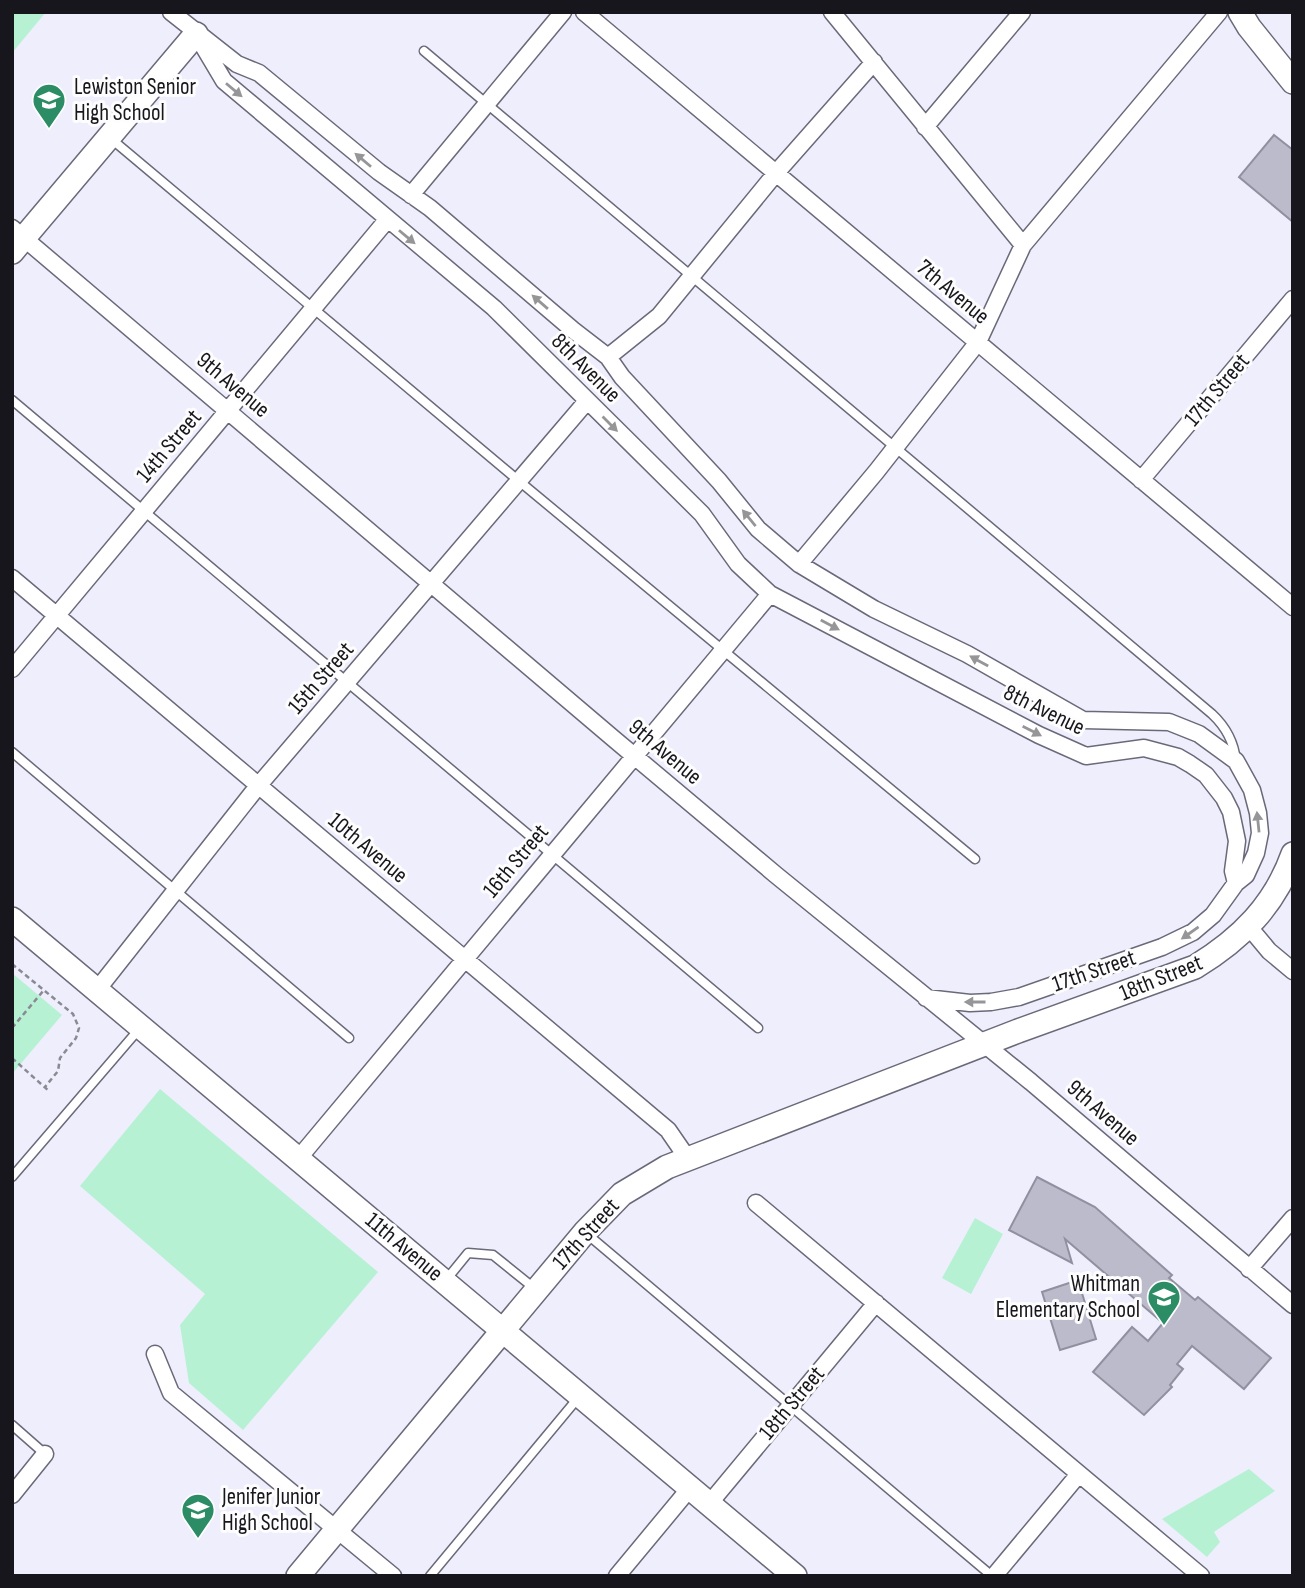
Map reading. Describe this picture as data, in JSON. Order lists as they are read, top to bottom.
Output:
{
  "streets": {
    "main road": ["17th Street", "18th Street", "11th Avenue"],
    "street": [
      "7th Avenue",
      "8th Avenue",
      "9th Avenue",
      "14th Street",
      "15th Street",
      "10th Avenue",
      "16th Street"
    ]
  },
  "crossings": [
    ["7th Avenue", "17th Street"],
    ["8th Avenue", "17th Street"],
    ["8th Avenue", "14th Street"],
    ["8th Avenue", "15th Street"],
    ["8th Avenue", "16th Street"],
    ["9th Avenue", "17th Street"],
    ["9th Avenue", "14th Street"],
    ["9th Avenue", "15th Street"],
    ["9th Avenue", "16th Street"],
    ["9th Avenue", "18th Street"],
    ["17th Street", "10th Avenue"],
    ["17th Street", "18th Street"],
    ["17th Street", "11th Avenue"],
    ["14th Street", "10th Avenue"],
    ["15th Street", "10th Avenue"],
    ["15th Street", "11th Avenue"],
    ["10th Avenue", "16th Street"],
    ["16th Street", "11th Avenue"],
    ["18th Street", "11th Avenue"]
  ],
  "places": {
    "school or university": ["Lewiston Senior High School", "Whitman Elementary School", "Jenifer Junior High School"]
  }
}
